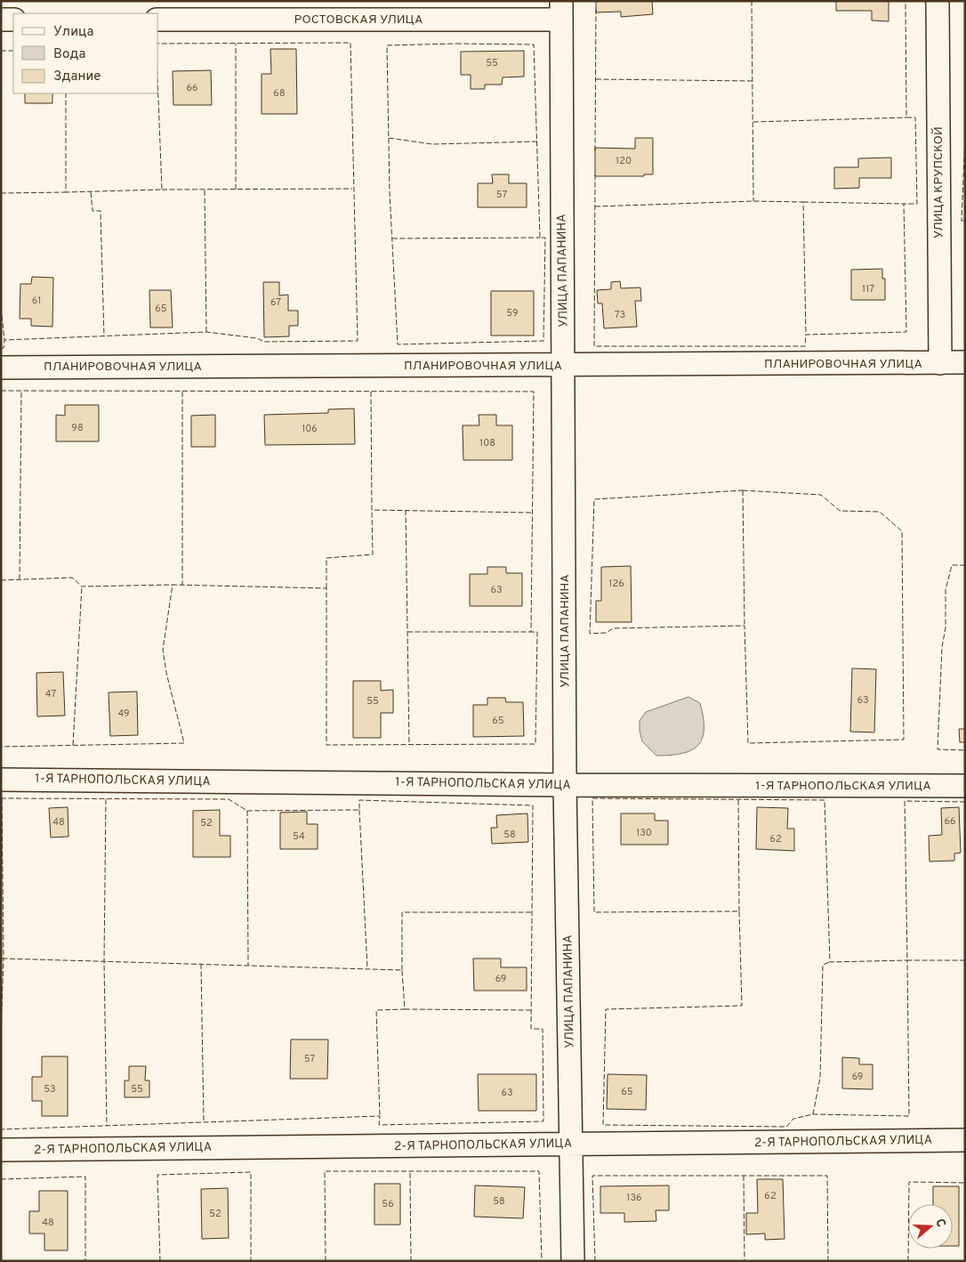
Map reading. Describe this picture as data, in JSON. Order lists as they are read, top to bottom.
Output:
{
  "streets": {
    "street": [
      "РОСТОВСКАЯ УЛИЦА",
      "УЛИЦА КРУПСКОЙ",
      "УЛИЦА ПАПАНИНА",
      "ПЛАНИРОВОЧНАЯ УЛИЦА",
      "1-Я ТАРНОПОЛЬСКАЯ УЛИЦА",
      "2-Я ТАРНОПОЛЬСКАЯ УЛИЦА"
    ]
  },
  "crossings": [
    ["РОСТОВСКАЯ УЛИЦА", "УЛИЦА ПАПАНИНА"],
    ["УЛИЦА КРУПСКОЙ", "ПЛАНИРОВОЧНАЯ УЛИЦА"],
    ["УЛИЦА ПАПАНИНА", "ПЛАНИРОВОЧНАЯ УЛИЦА"],
    ["УЛИЦА ПАПАНИНА", "1-Я ТАРНОПОЛЬСКАЯ УЛИЦА"],
    ["УЛИЦА ПАПАНИНА", "2-Я ТАРНОПОЛЬСКАЯ УЛИЦА"]
  ],
  "house_numbers": [
    "55",
    "66",
    "68",
    "120",
    "57",
    "117",
    "61",
    "67",
    "65",
    "59",
    "73",
    "98",
    "106",
    "108",
    "126",
    "63",
    "47",
    "63",
    "55",
    "49",
    "65",
    "66",
    "48",
    "52",
    "130",
    "58",
    "54",
    "62",
    "69",
    "57",
    "69",
    "53",
    "55",
    "65",
    "63",
    "62",
    "136",
    "58",
    "56",
    "52",
    "48"
  ],
  "legend": ["Улица", "Вода", "Здание"],
  "north": "right"
}
